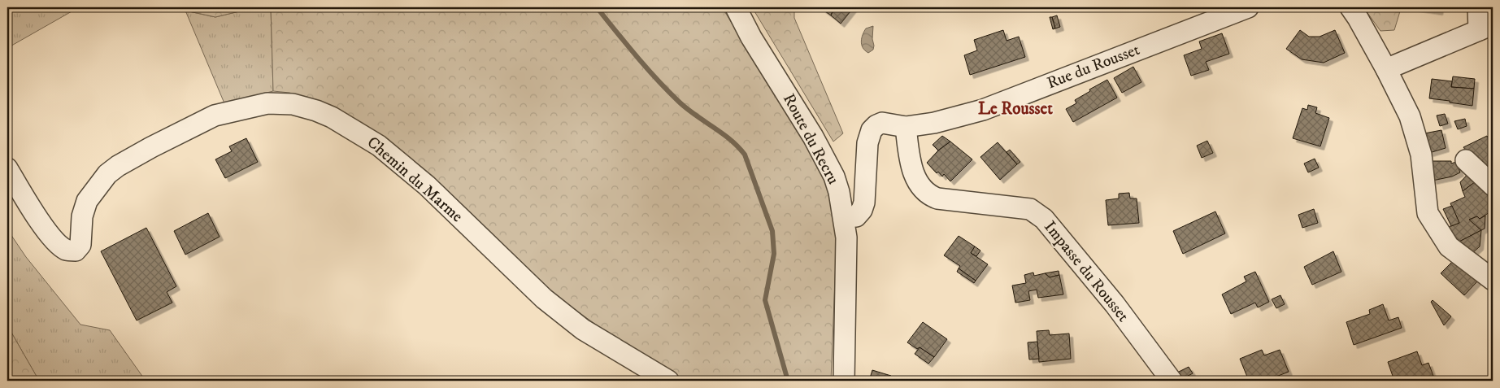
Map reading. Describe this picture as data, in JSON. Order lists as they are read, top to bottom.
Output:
{
  "streets": {
    "street": [
      "Rue du Rousset",
      "Route du Recru",
      "Chemin du Marme",
      "Impasse du Rousset"
    ]
  },
  "crossings": [
    ["Rue du Rousset", "Route du Recru"],
    ["Rue du Rousset", "Impasse du Rousset"]
  ],
  "districts": ["Le Rousset"]
}
